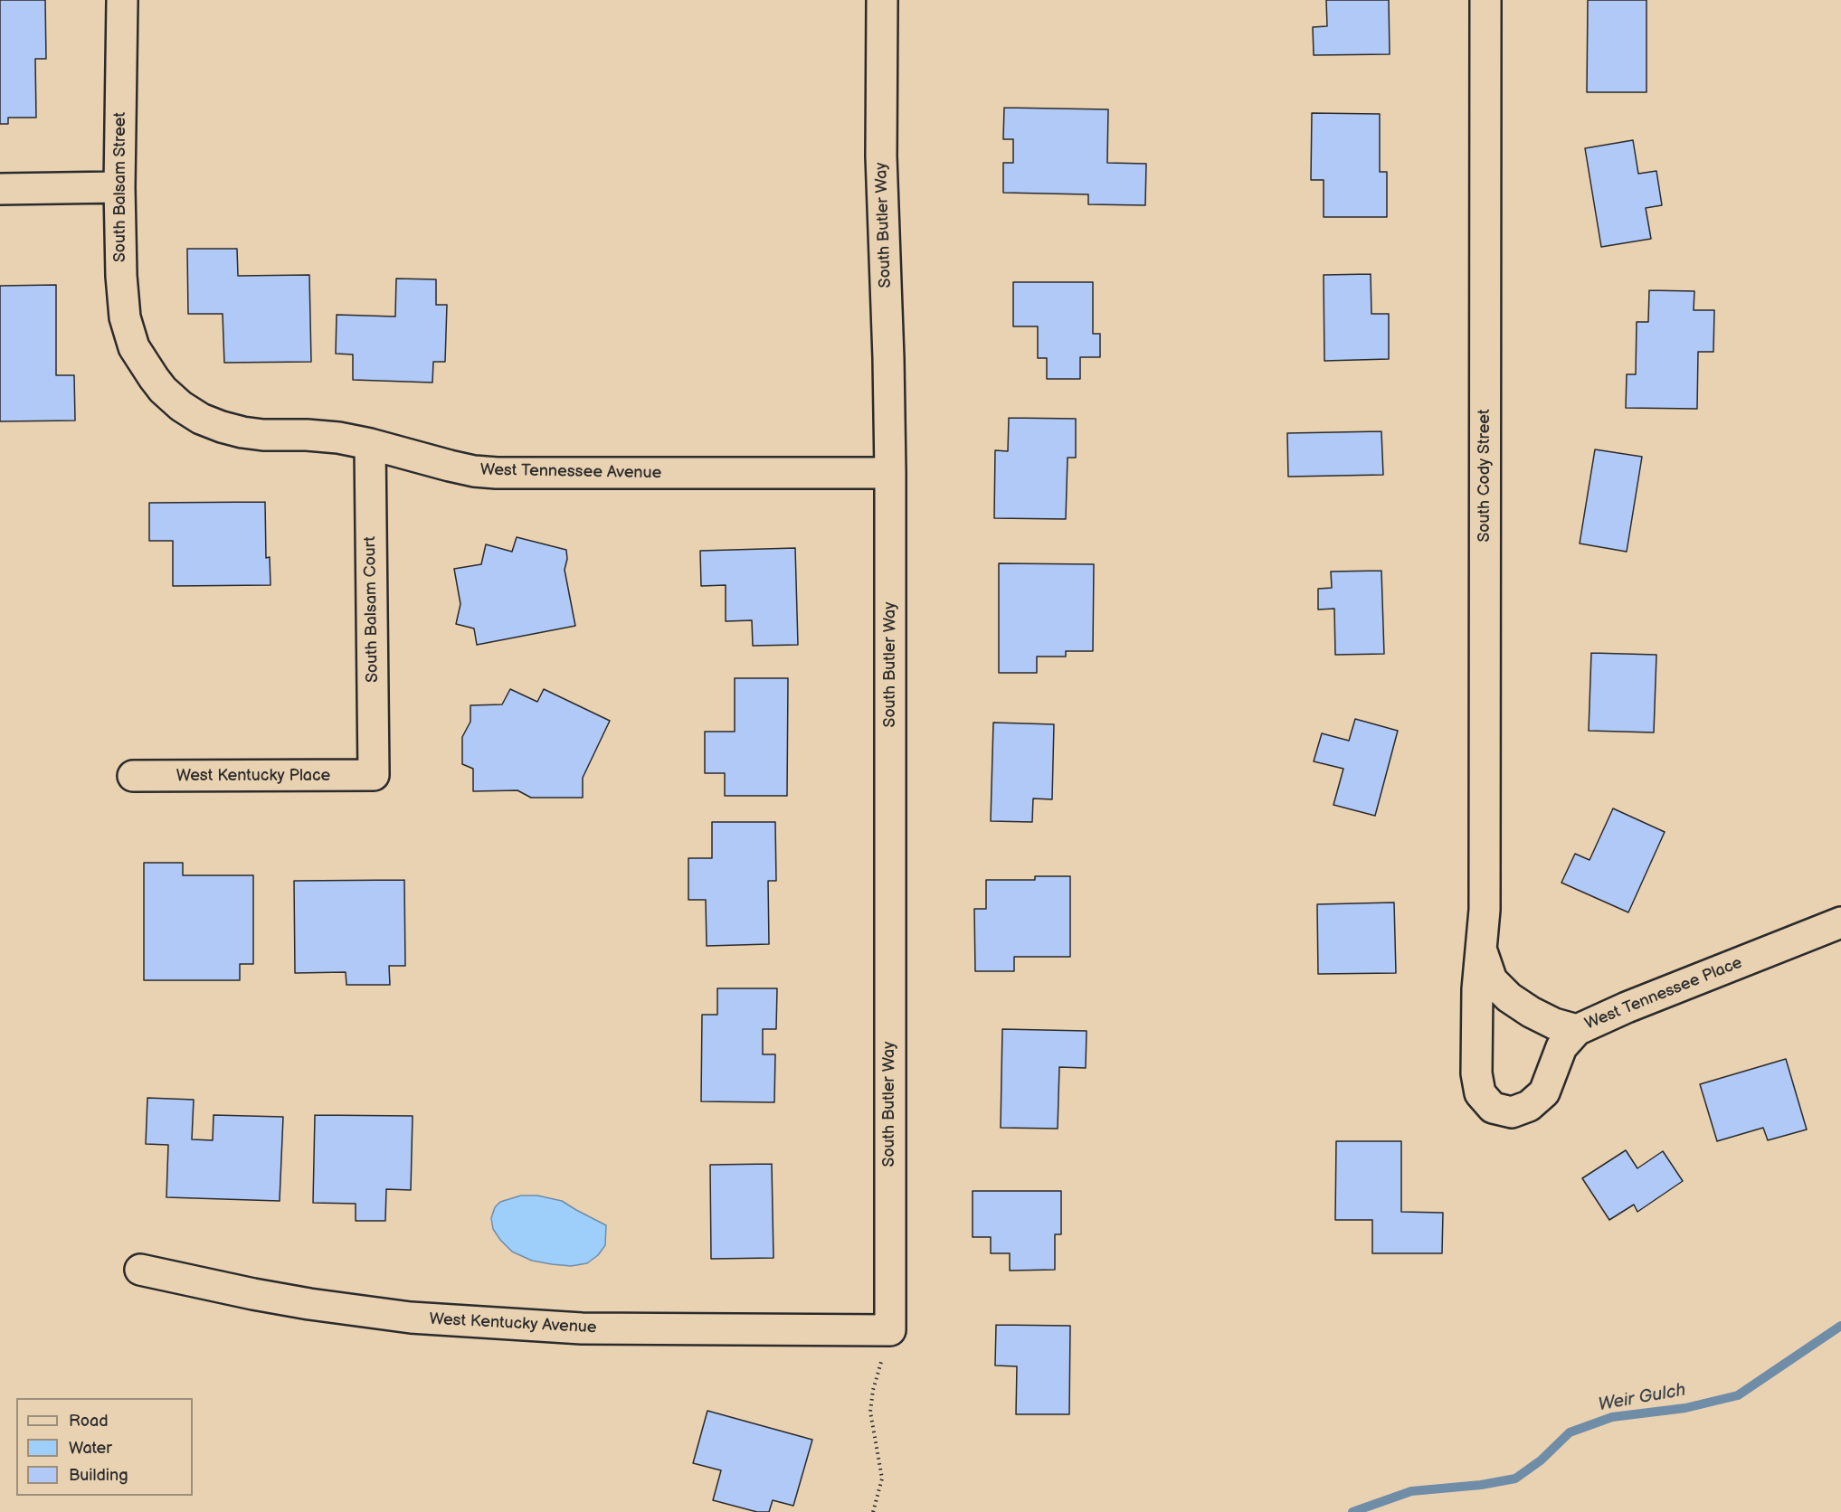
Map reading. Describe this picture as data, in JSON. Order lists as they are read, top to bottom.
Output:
{
  "streets": {
    "street": [
      "South Balsam Street",
      "South Butler Way",
      "West Tennessee Avenue",
      "South Cody Street",
      "South Balsam Court",
      "West Kentucky Place",
      "West Tennessee Place",
      "West Kentucky Avenue"
    ]
  },
  "crossings": [
    ["South Balsam Street", "West Tennessee Avenue"],
    ["South Butler Way", "West Tennessee Avenue"],
    ["South Butler Way", "West Kentucky Avenue"],
    ["West Tennessee Avenue", "South Balsam Court"],
    ["South Cody Street", "West Tennessee Place"],
    ["South Balsam Court", "West Kentucky Place"]
  ],
  "water": ["Weir Gulch"],
  "legend": ["Road", "Water", "Building"]
}
